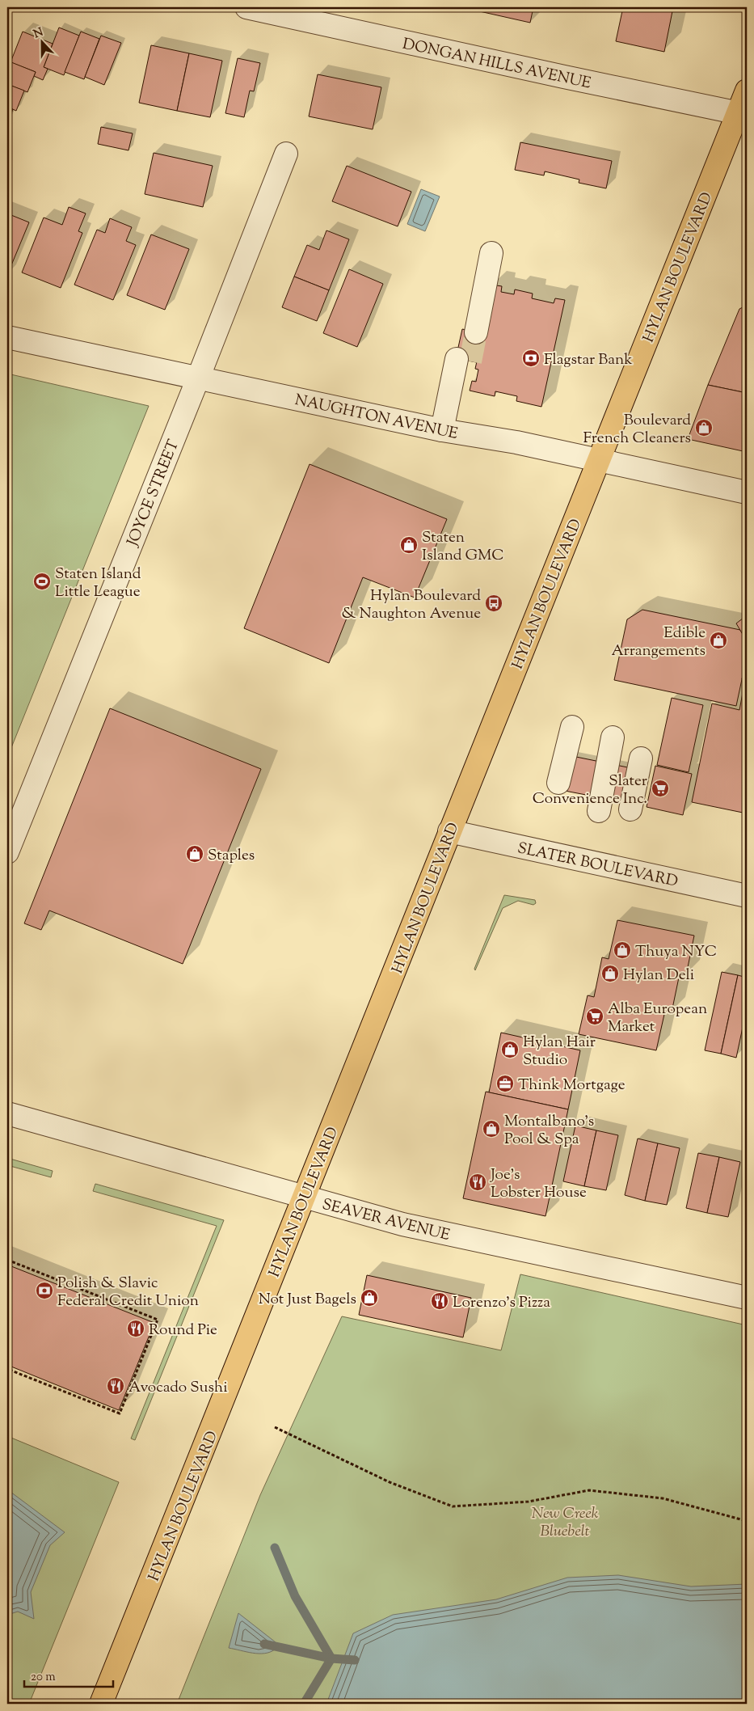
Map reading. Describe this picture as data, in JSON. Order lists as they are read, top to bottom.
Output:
{
  "streets": {
    "main road": ["HYLAN BOULEVARD"],
    "street": [
      "DONGAN HILLS AVENUE",
      "NAUGHTON AVENUE",
      "JOYCE STREET",
      "SLATER BOULEVARD",
      "SEAVER AVENUE"
    ]
  },
  "crossings": [
    ["DONGAN HILLS AVENUE", "HYLAN BOULEVARD"],
    ["HYLAN BOULEVARD", "NAUGHTON AVENUE"],
    ["HYLAN BOULEVARD", "SLATER BOULEVARD"],
    ["HYLAN BOULEVARD", "SEAVER AVENUE"],
    ["NAUGHTON AVENUE", "JOYCE STREET"]
  ],
  "parks": ["New Creek Bluebelt"],
  "places": {
    "bank": ["Flagstar Bank", "Polish & Slavic Federal Credit Union"],
    "shop": [
      "Boulevard French Cleaners",
      "Staten Island GMC",
      "Edible Arrangements",
      "Staples",
      "Thuya NYC",
      "Hylan Deli",
      "Hylan Hair Studio",
      "Montalbano's Pool & Spa",
      "Not Just Bagels"
    ],
    "sports": ["Staten Island Little League"],
    "bus stop": ["Hylan Boulevard & Naughton Avenue"],
    "supermarket": ["Slater Convenience Inc.", "Alba European Market"],
    "office": ["Think Mortgage"],
    "restaurant": [
      "Joe's Lobster House",
      "Lorenzo's Pizza",
      "Round Pie",
      "Avocado Sushi"
    ]
  },
  "scale_bar": "20 m",
  "north": "top"
}
